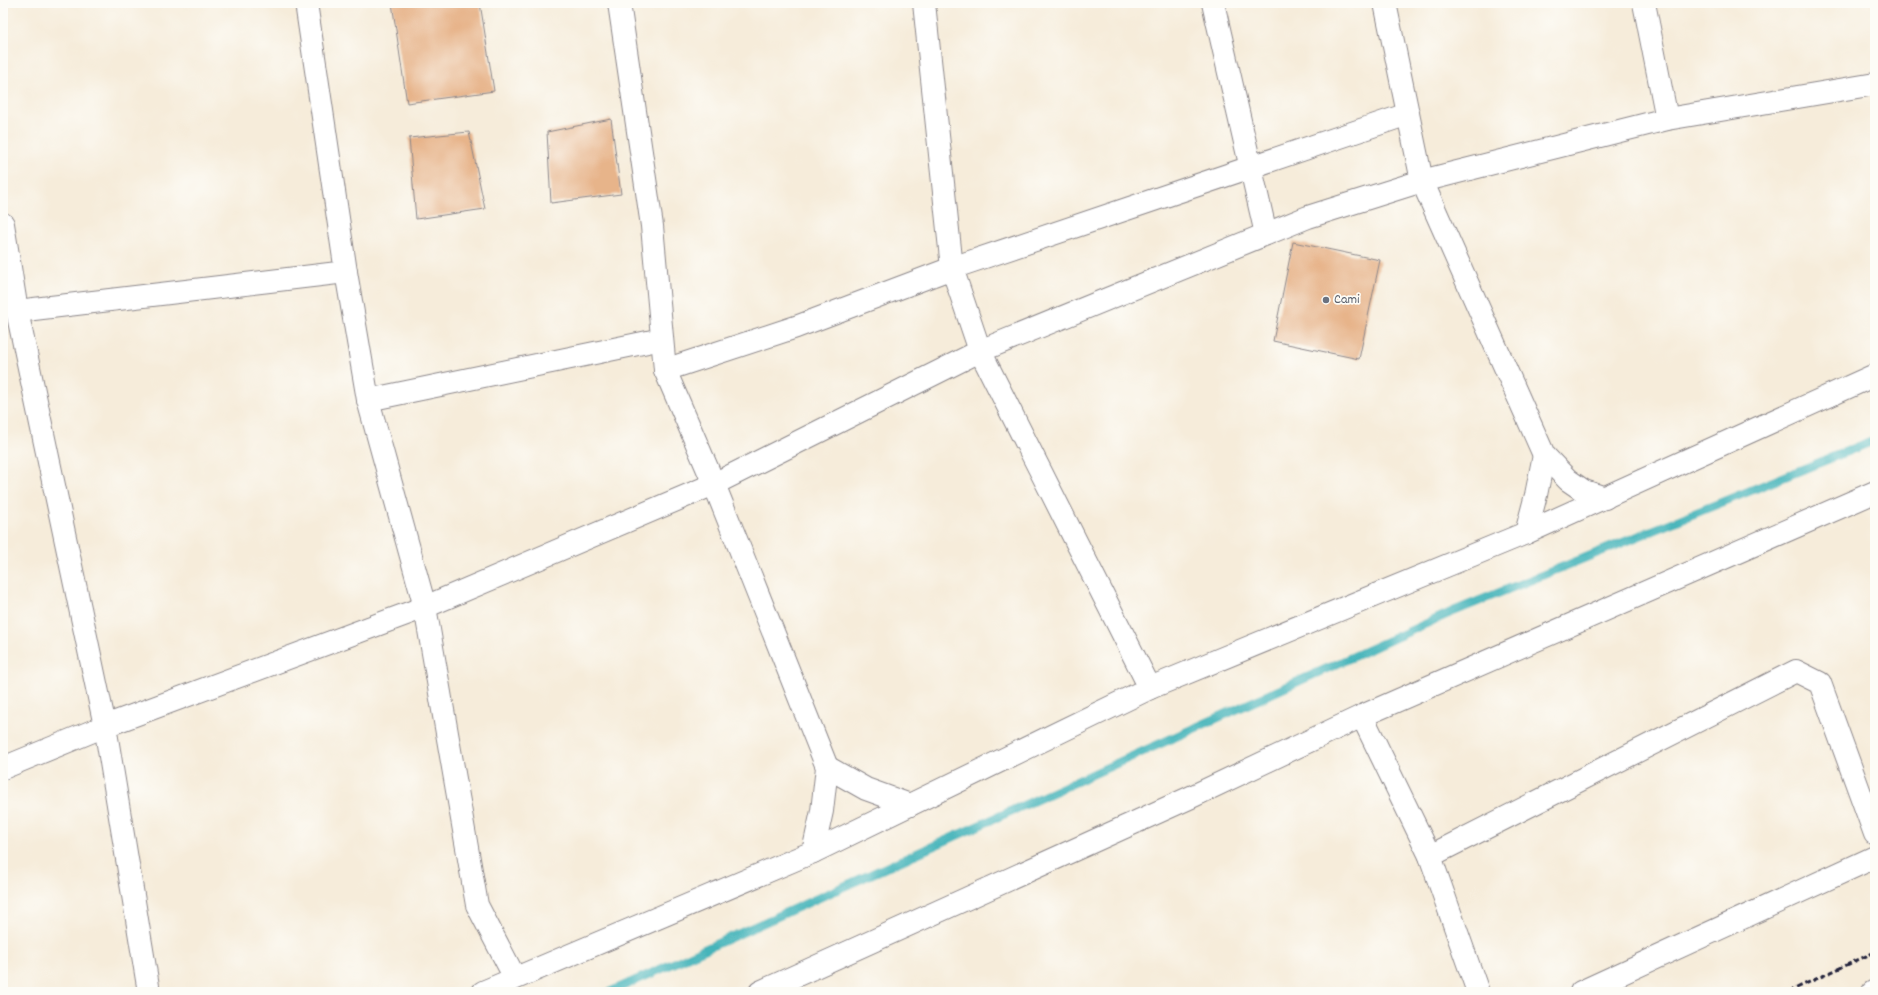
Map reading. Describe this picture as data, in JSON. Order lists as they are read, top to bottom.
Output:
{
  "places": ["Cami"]
}
